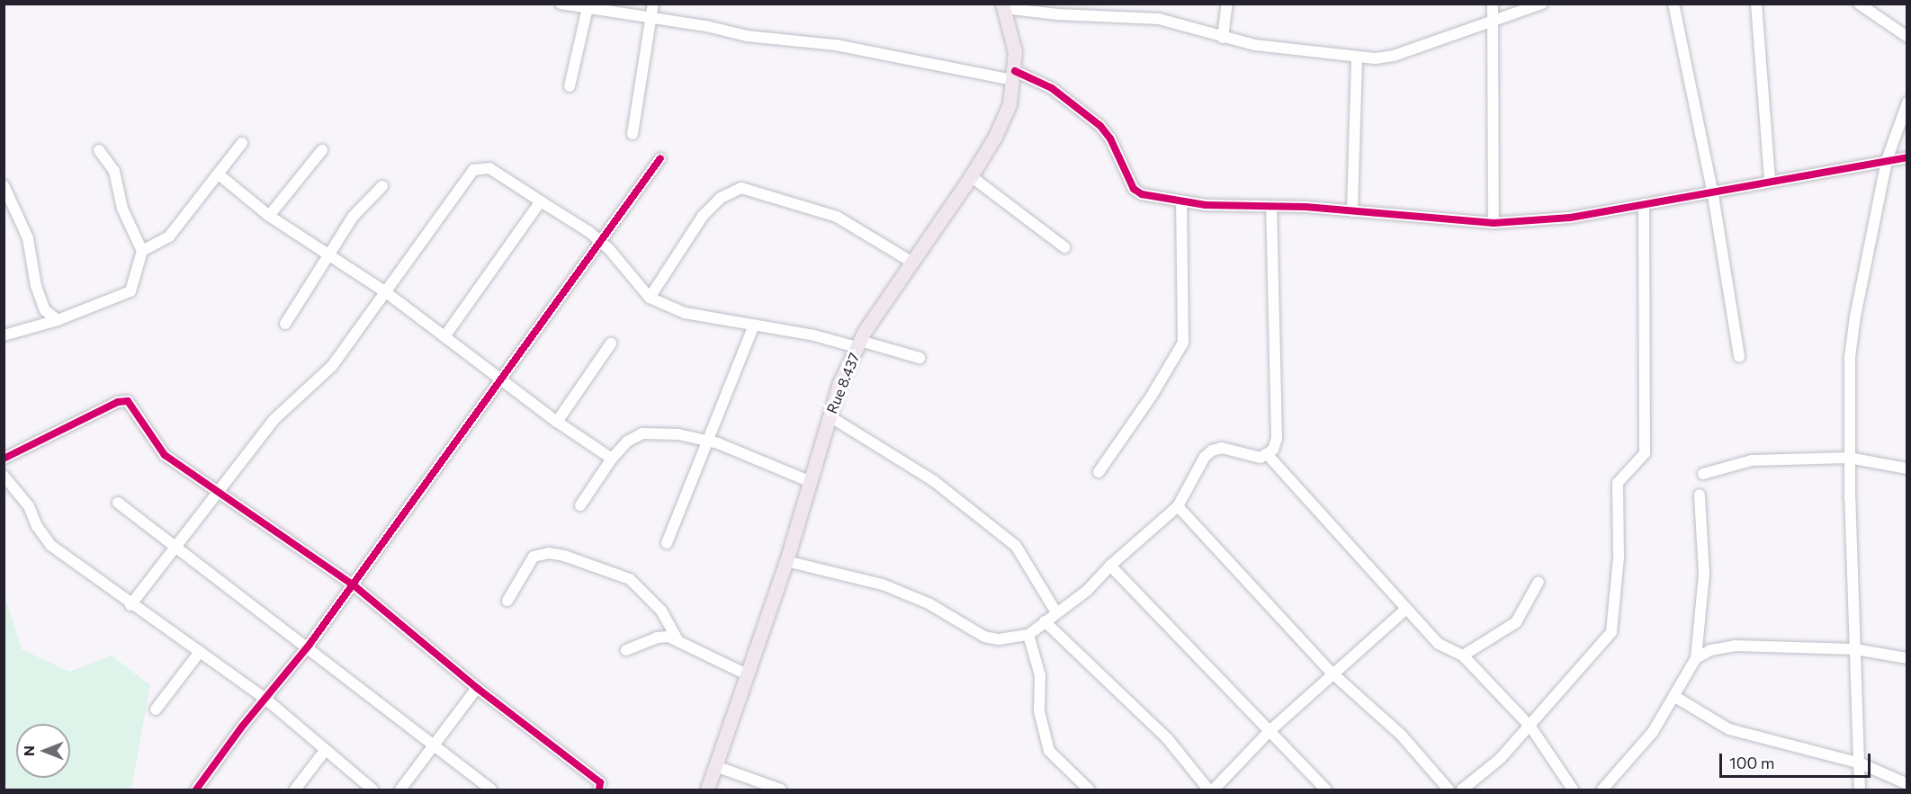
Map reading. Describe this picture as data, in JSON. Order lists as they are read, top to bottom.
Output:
{
  "streets": {
    "main road": ["Rue 8.437"]
  },
  "scale_bar": "100 m",
  "north": "left"
}
